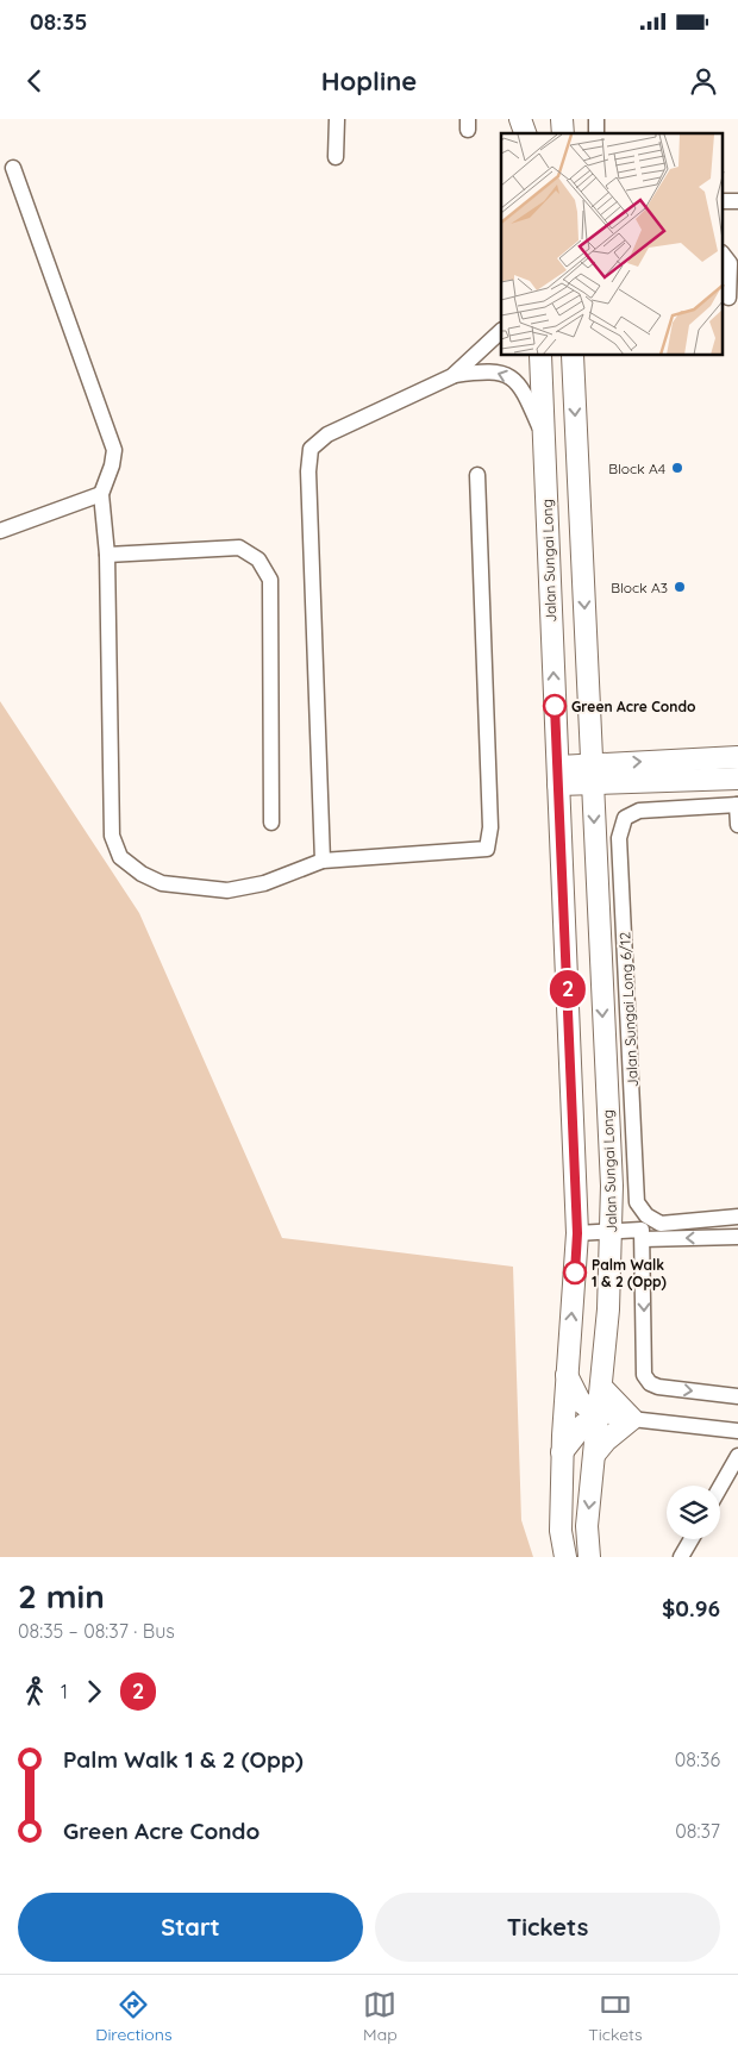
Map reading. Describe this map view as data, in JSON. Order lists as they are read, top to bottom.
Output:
{
  "streets": {
    "street": ["Jalan Sungai Long", "Jalan Sungai Long 6/12"]
  },
  "places": [
    "Block A4",
    "Block A3",
    "Green Acre Condo",
    "Palm Walk 1 & 2 (Opp)"
  ],
  "lines": ["bus line 2"],
  "page": {
    "status": "08:35",
    "header": "Hopline",
    "on_map": "2",
    "heading": ["2 min", "08:35 – 08:37 · Bus", "$0.96"],
    "legs": ["1", "2"],
    "list": [
      {
        "name": "Palm Walk 1 & 2 (Opp)",
        "value": "08:36"
      },
      {
        "name": "Green Acre Condo",
        "value": "08:37"
      }
    ],
    "buttons": ["Start", "Tickets"],
    "tabs": ["Directions", "Map", "Tickets"]
  }
}
